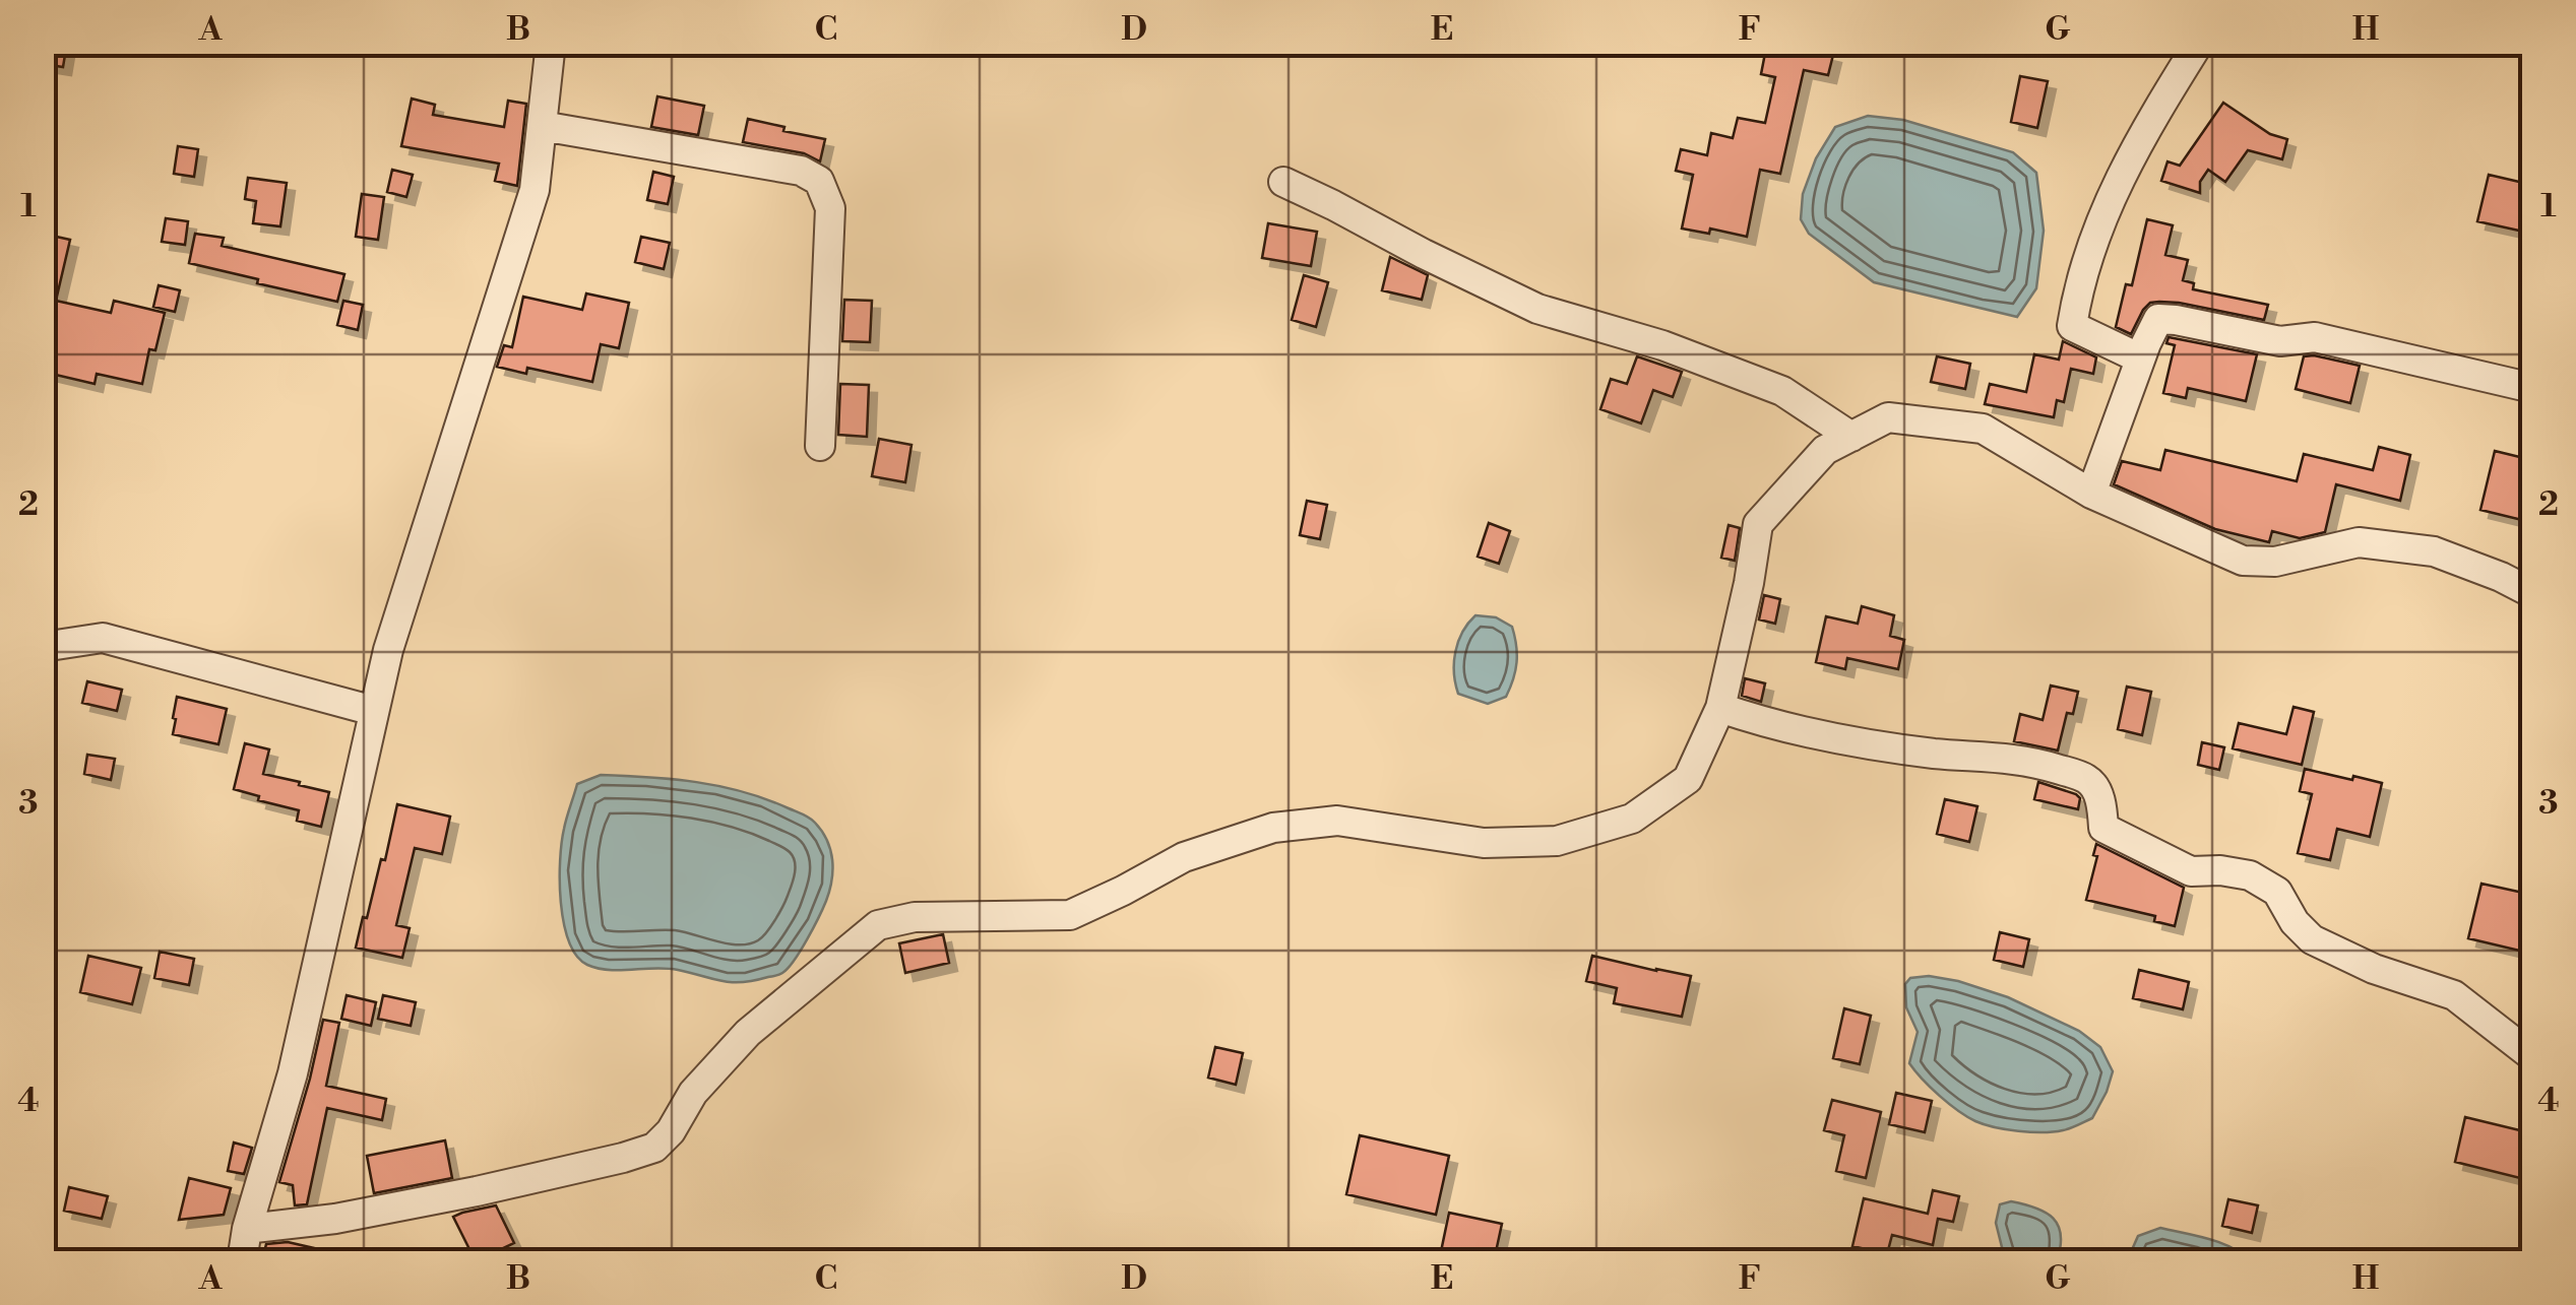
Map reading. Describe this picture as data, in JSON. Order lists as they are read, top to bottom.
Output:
{
  "grid": {
    "columns": [
      "A",
      "B",
      "C",
      "D",
      "E",
      "F",
      "G",
      "H"
    ],
    "rows": [
      "1",
      "2",
      "3",
      "4"
    ]
  }
}
